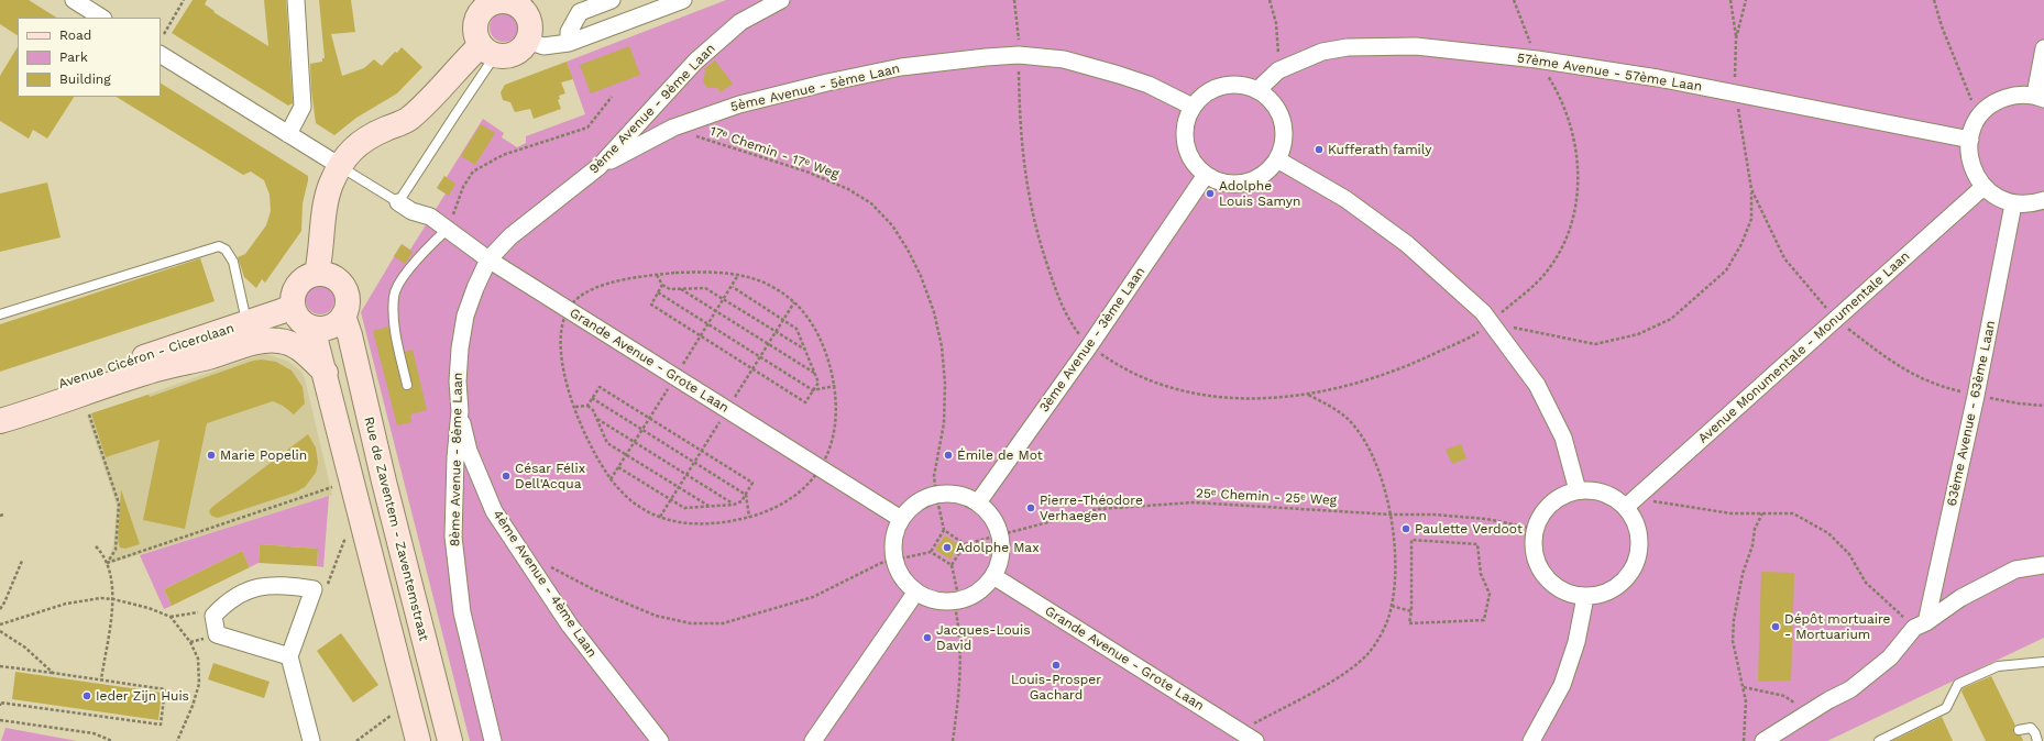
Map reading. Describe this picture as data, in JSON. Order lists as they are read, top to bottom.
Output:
{
  "streets": {
    "main road": ["Avenue Cicéron - Cicerolaan", "Rue de Zaventem - Zaventemstraat"],
    "street": [
      "57ème Avenue - 57ème Laan",
      "5ème Avenue - 5ème Laan",
      "9ème Avenue - 9ème Laan",
      "3ème Avenue - 3ème Laan",
      "Avenue Monumentale - Monumentale Laan",
      "Grande Avenue - Grote Laan",
      "63ème Avenue - 63ème Laan",
      "8ème Avenue - 8ème Laan",
      "4ème Avenue - 4ème Laan"
    ],
    "path": ["17ᵉ Chemin - 17ᵉ Weg", "25ᵉ Chemin - 25ᵉ Weg"]
  },
  "crossings": [
    ["57ème Avenue - 57ème Laan", "5ème Avenue - 5ème Laan"],
    ["57ème Avenue - 57ème Laan", "3ème Avenue - 3ème Laan"],
    ["5ème Avenue - 5ème Laan", "9ème Avenue - 9ème Laan"],
    ["5ème Avenue - 5ème Laan", "17ᵉ Chemin - 17ᵉ Weg"],
    ["5ème Avenue - 5ème Laan", "3ème Avenue - 3ème Laan"],
    ["9ème Avenue - 9ème Laan", "Grande Avenue - Grote Laan"],
    ["9ème Avenue - 9ème Laan", "8ème Avenue - 8ème Laan"],
    ["Avenue Monumentale - Monumentale Laan", "25ᵉ Chemin - 25ᵉ Weg"],
    ["Avenue Cicéron - Cicerolaan", "Rue de Zaventem - Zaventemstraat"],
    ["Grande Avenue - Grote Laan", "8ème Avenue - 8ème Laan"],
    ["8ème Avenue - 8ème Laan", "4ème Avenue - 4ème Laan"]
  ],
  "places": [
    "Kufferath family",
    "Adolphe Louis Samyn",
    "Marie Popelin",
    "Émile de Mot",
    "César Félix Dell'Acqua",
    "Pierre-Théodore Verhaegen",
    "Paulette Verdoot",
    "Adolphe Max",
    "Dépôt mortuaire - Mortuarium",
    "Jacques-Louis David",
    "Louis-Prosper Gachard",
    "Ieder Zijn Huis"
  ],
  "legend": ["Road", "Park", "Building"]
}
